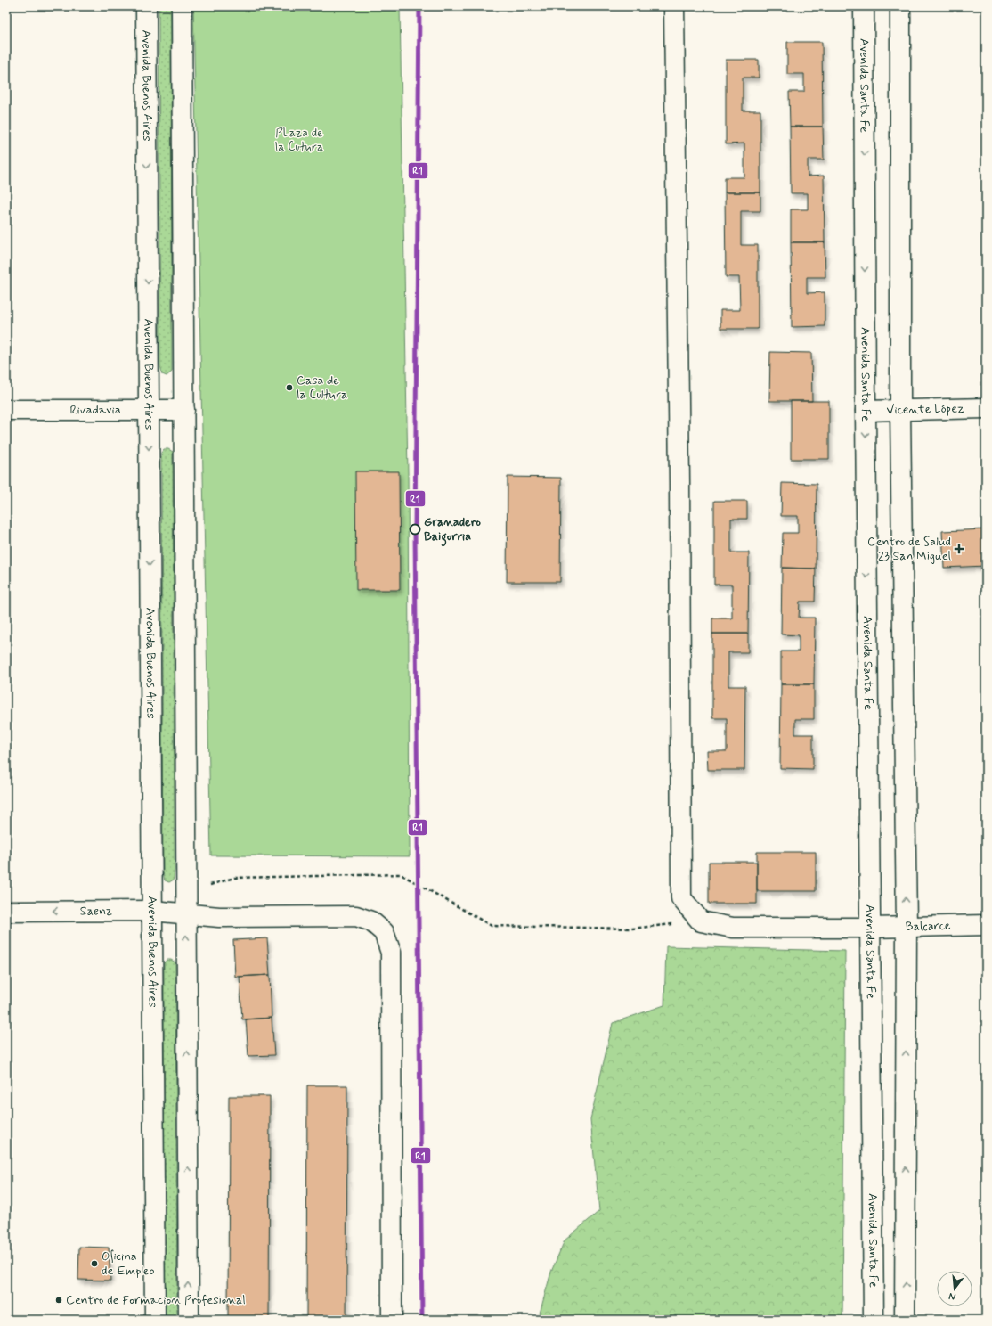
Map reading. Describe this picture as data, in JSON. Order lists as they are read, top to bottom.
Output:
{
  "streets": {
    "main road": [
      "Avenida Buenos Aires",
      "Avenida Santa Fe",
      "Rivadavia",
      "Vicente López",
      "Saenz",
      "Balcarce"
    ]
  },
  "crossings": [
    ["Avenida Buenos Aires", "Rivadavia"],
    ["Avenida Buenos Aires", "Saenz"],
    ["Avenida Santa Fe", "Vicente López"],
    ["Avenida Santa Fe", "Balcarce"]
  ],
  "parks": ["PLaza de la Cutura"],
  "places": {
    "other": [
      "Casa de la Cultura",
      "Granadero Baigorria",
      "Oficina de Empleo",
      "Centro de Formacion Profesional"
    ],
    "health": ["Centro de Salud 23 San Miguel"]
  },
  "lines": ["transit line R1"],
  "north": "bottom"
}
